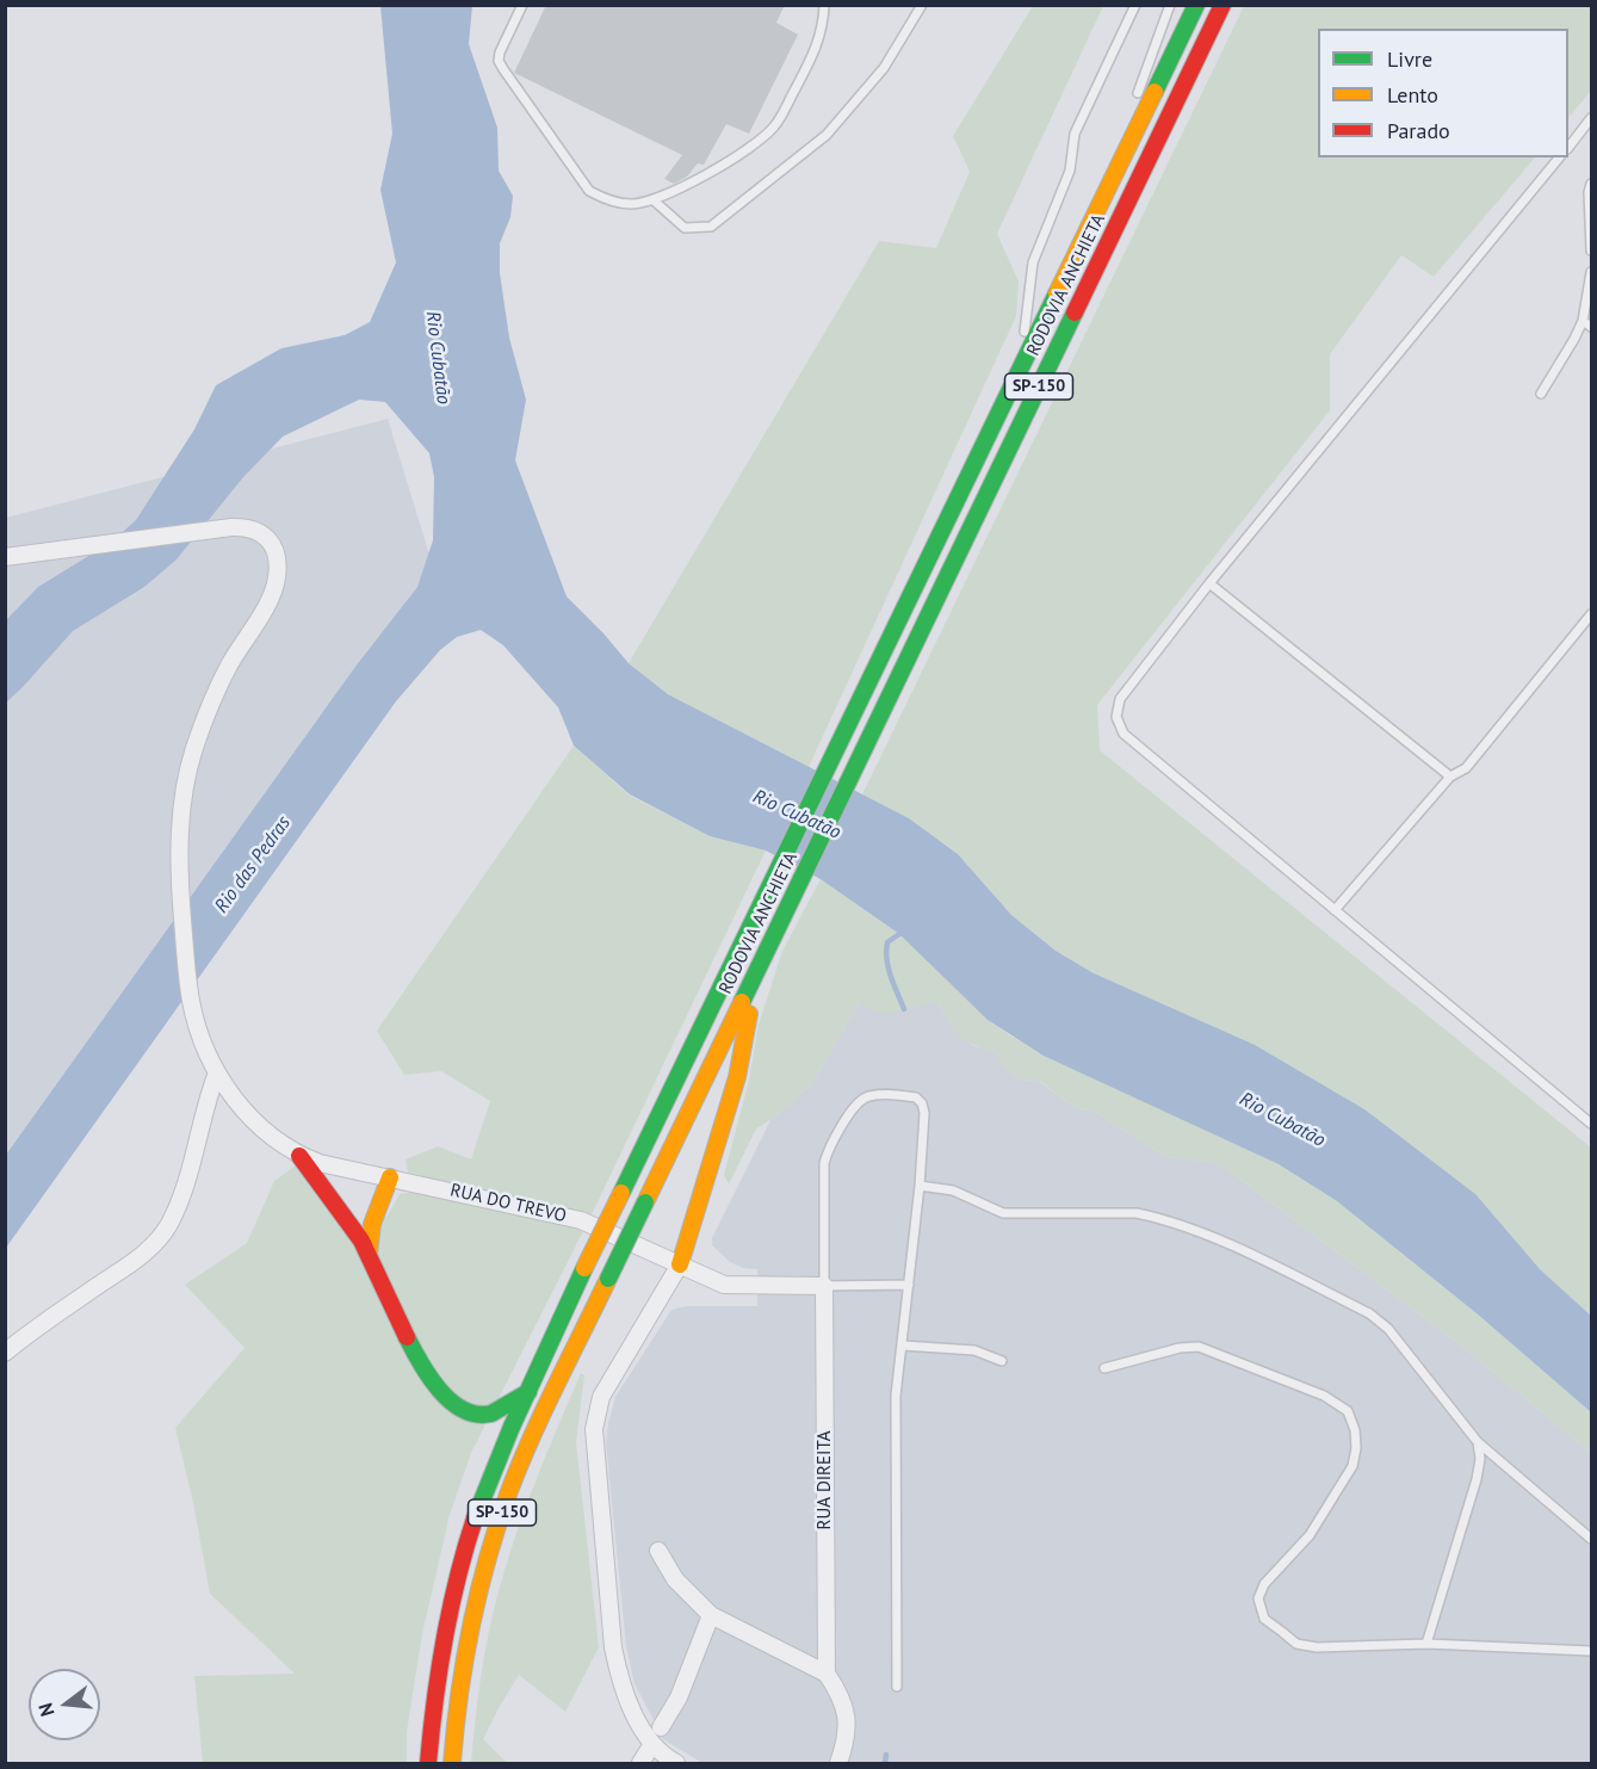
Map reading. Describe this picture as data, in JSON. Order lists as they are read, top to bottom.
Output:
{
  "streets": {
    "highway": ["RODOVIA ANCHIETA", "SP-150"],
    "street": ["RUA DO TREVO", "RUA DIREITA"]
  },
  "crossings": [
    ["RUA DO TREVO", "RUA DIREITA"]
  ],
  "water": ["Rio Cubatão", "Rio das Pedras"],
  "legend": ["Livre", "Lento", "Parado"],
  "north": "left"
}
